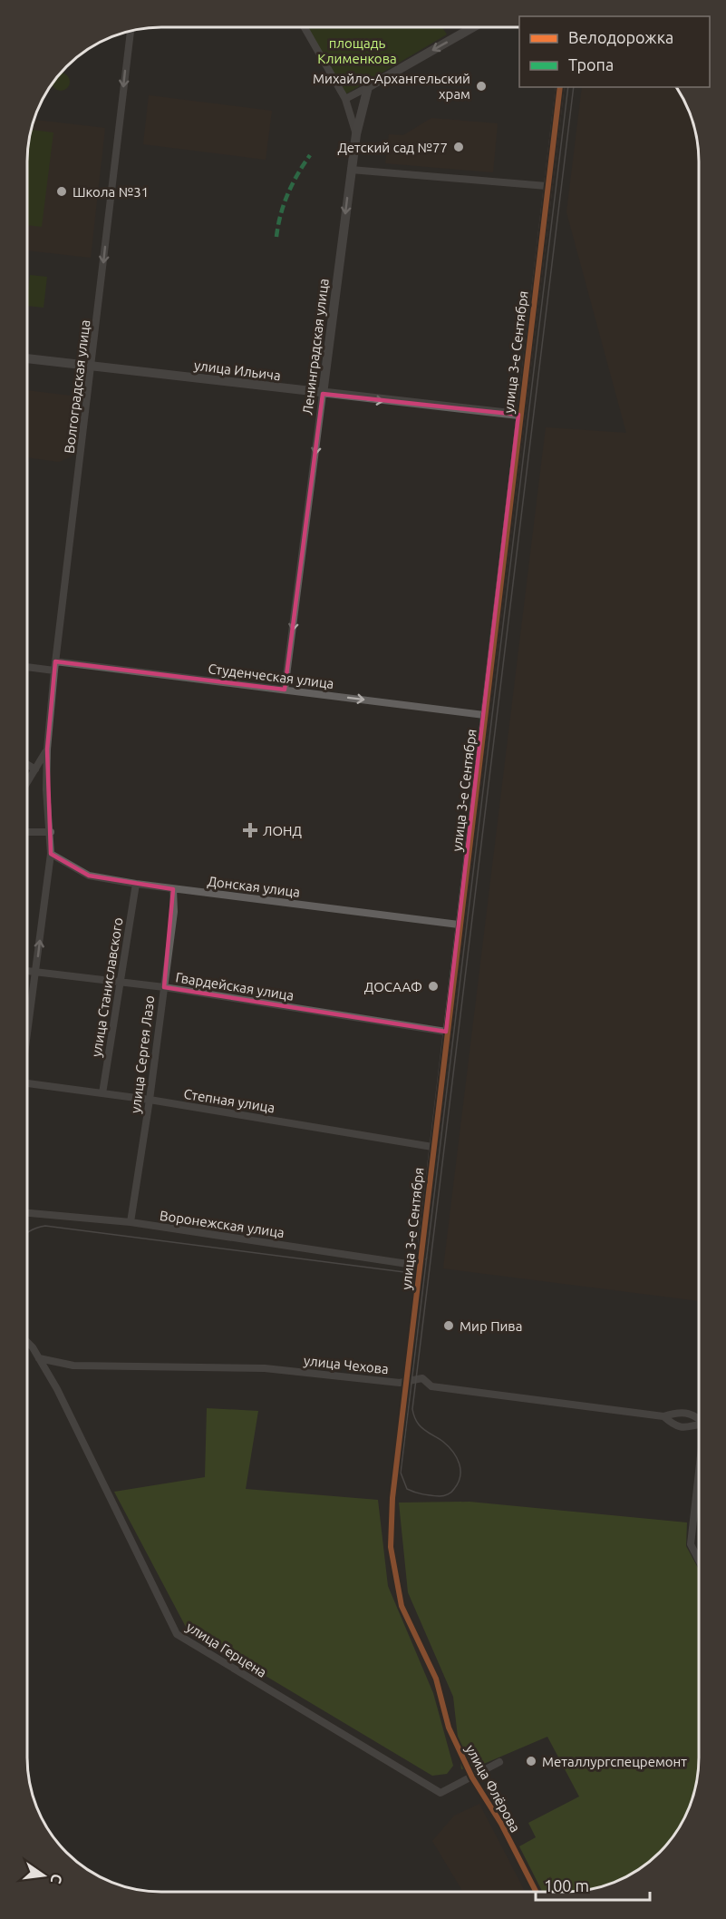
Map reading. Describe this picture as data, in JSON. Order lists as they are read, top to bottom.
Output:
{
  "streets": {
    "street": [
      "Ленинградская улица",
      "улица 3-е Сентября",
      "улица Ильича",
      "Волгоградская улица",
      "Студенческая улица",
      "Донская улица",
      "Гвардейская улица",
      "улица Станиславского",
      "улица Сергея Лазо",
      "Степная улица",
      "Воронежская улица",
      "улица Чехова",
      "улица Герцена",
      "улица Флёрова"
    ]
  },
  "crossings": [
    ["Ленинградская улица", "улица Ильича"],
    ["Ленинградская улица", "Студенческая улица"],
    ["улица 3-е Сентября", "улица Ильича"],
    ["улица 3-е Сентября", "Студенческая улица"],
    ["улица 3-е Сентября", "Донская улица"],
    ["улица 3-е Сентября", "Гвардейская улица"],
    ["улица 3-е Сентября", "Степная улица"],
    ["улица 3-е Сентября", "Воронежская улица"],
    ["улица 3-е Сентября", "улица Чехова"],
    ["улица 3-е Сентября", "улица Флёрова"],
    ["улица Ильича", "Волгоградская улица"],
    ["Волгоградская улица", "Студенческая улица"],
    ["Волгоградская улица", "Донская улица"],
    ["Волгоградская улица", "Гвардейская улица"],
    ["Донская улица", "улица Станиславского"],
    ["Донская улица", "улица Сергея Лазо"],
    ["Гвардейская улица", "улица Станиславского"],
    ["Гвардейская улица", "улица Сергея Лазо"],
    ["улица Станиславского", "Степная улица"],
    ["улица Сергея Лазо", "Степная улица"],
    ["улица Сергея Лазо", "Воронежская улица"],
    ["улица Чехова", "улица Герцена"],
    ["улица Герцена", "улица Флёрова"]
  ],
  "one_way": ["Ленинградская улица", "улица Ильича", "Студенческая улица"],
  "parks": ["площадь Клименкова"],
  "places": {
    "other": [
      "Михайло-Архангельский храм",
      "Детский сад №77",
      "Школа №31",
      "ДОСААФ",
      "Мир Пива",
      "Металлургспецремонт"
    ],
    "health": ["ЛОНД"]
  },
  "legend": ["Велодорожка", "Тропа"],
  "scale_bar": "100 m",
  "north": "right"
}
